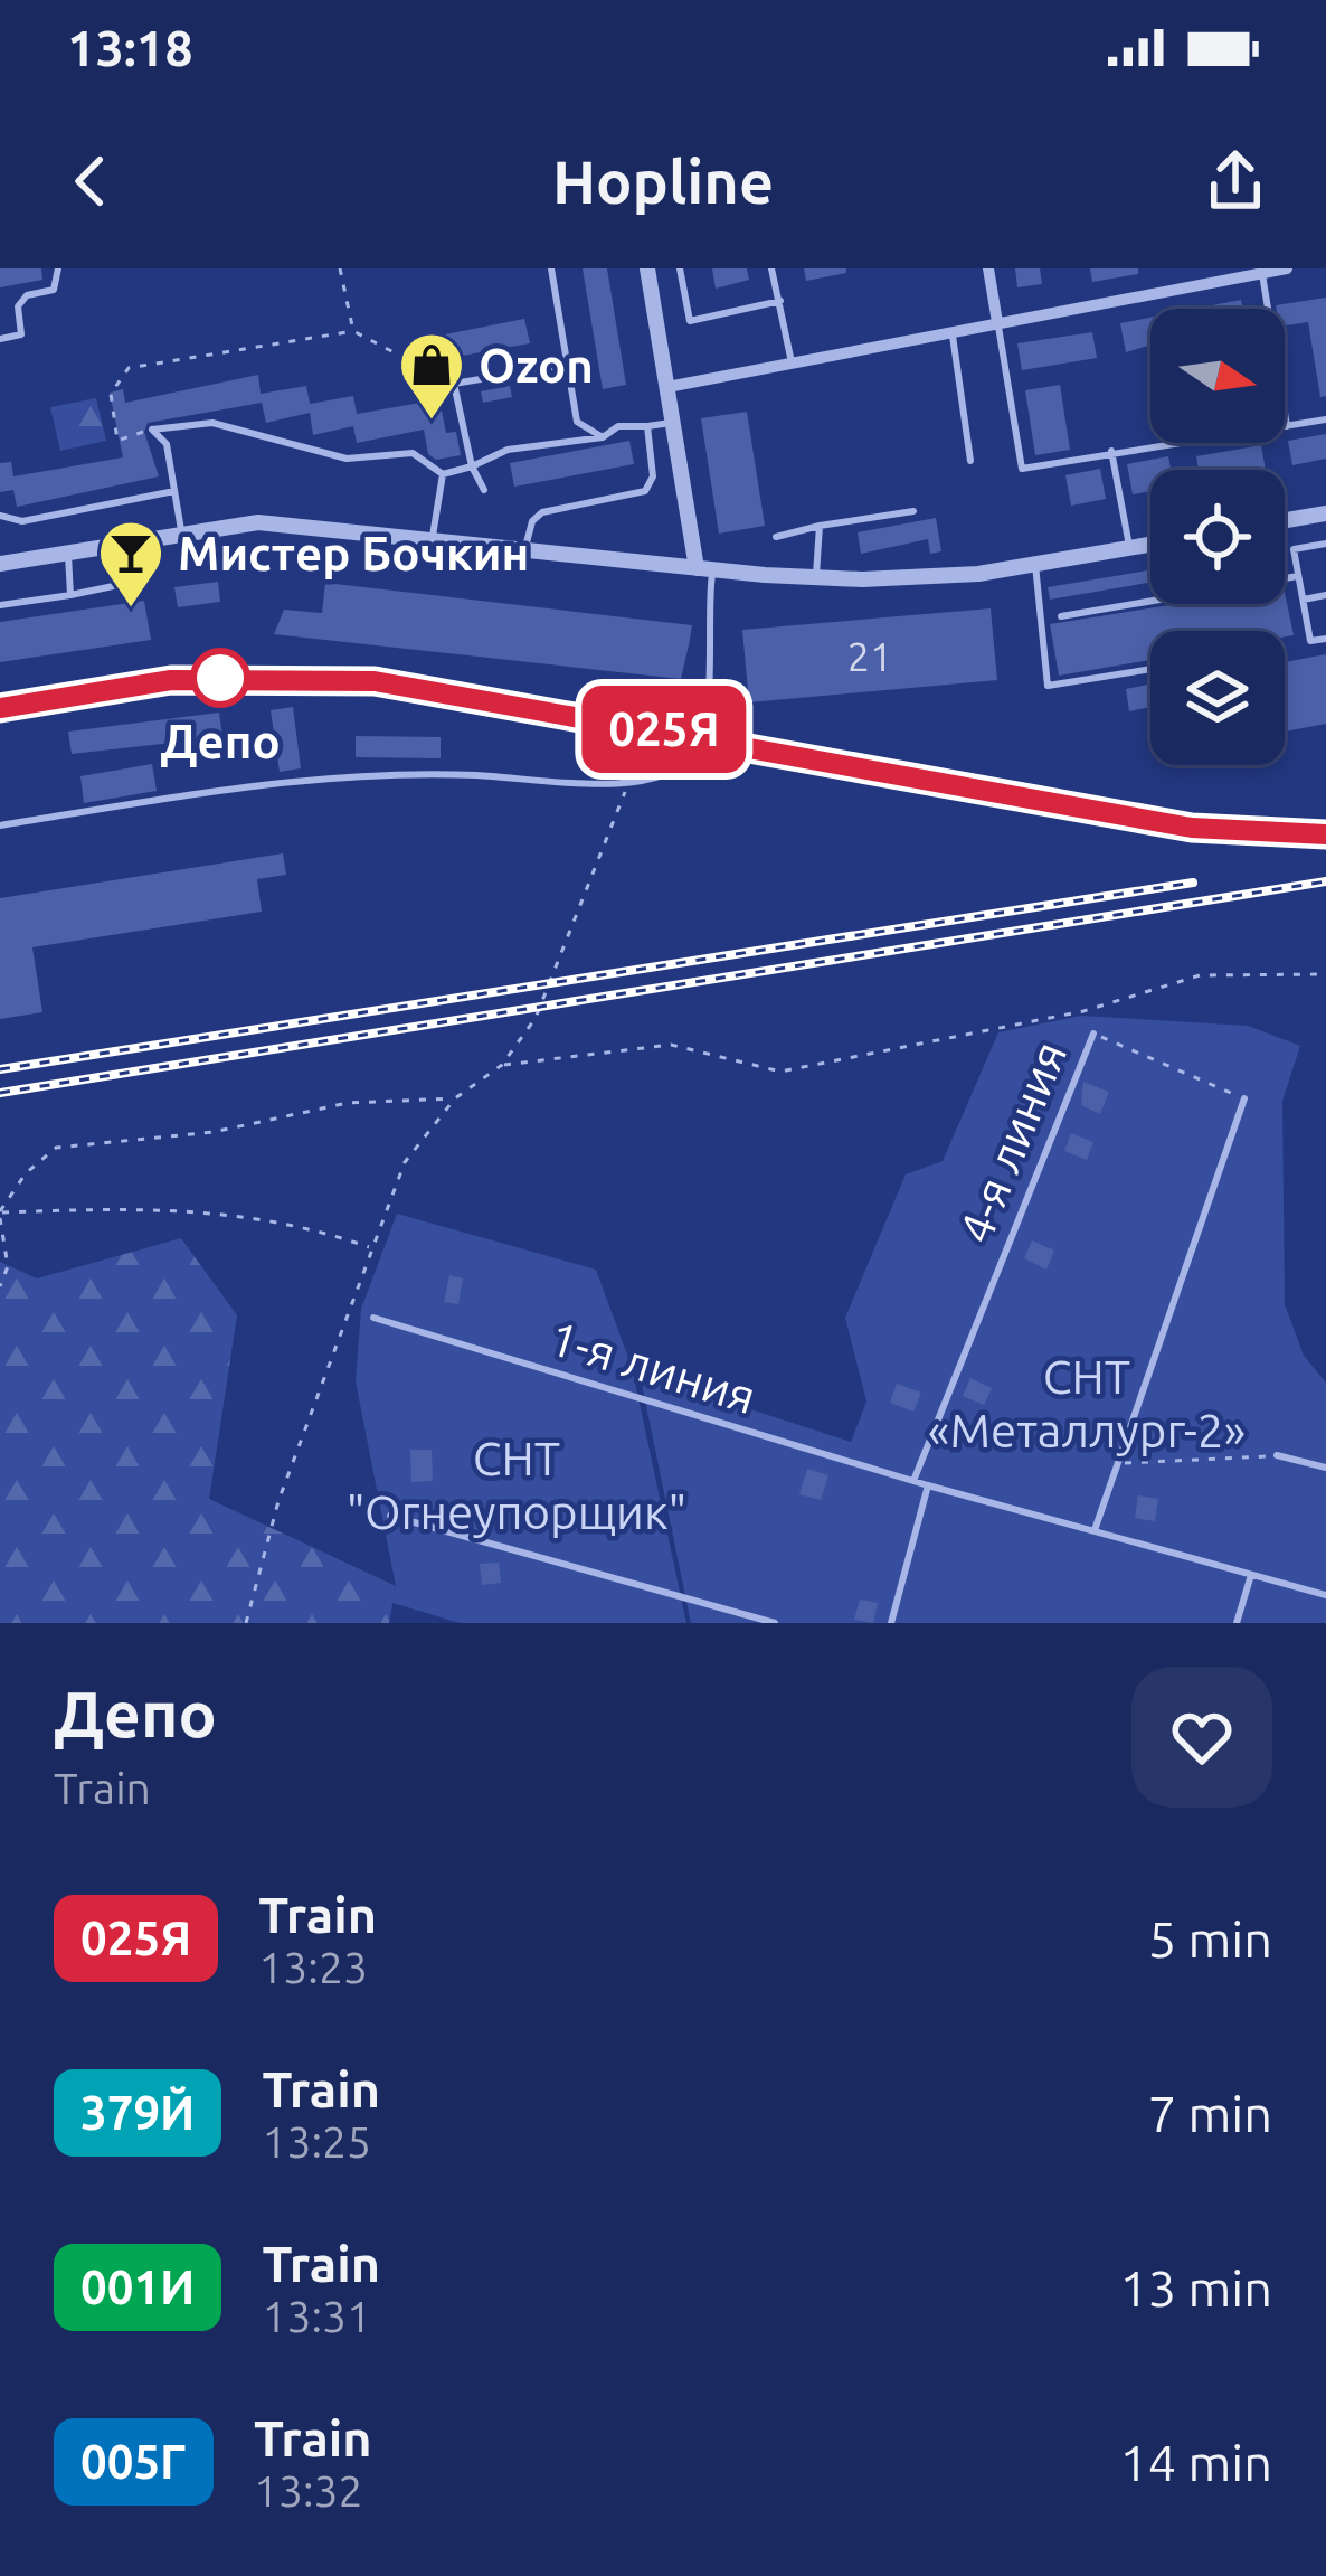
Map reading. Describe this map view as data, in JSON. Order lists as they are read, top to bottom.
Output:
{
  "streets": {
    "lane": ["4-я линия", "1-я линия"]
  },
  "crossings": [
    ["4-я линия", "1-я линия"]
  ],
  "parks": ["СНТ «Металлург-2»", "СНТ \"Огнеупорщик\""],
  "places": {
    "shop": ["Ozon"],
    "bar": ["Мистер Бочкин"],
    "other": ["Депо"]
  },
  "house_numbers": ["21"],
  "north": "right",
  "page": {
    "status": "13:18",
    "header": "Hopline",
    "on_map": "025Я",
    "heading": ["Депо", "Train"],
    "list": [
      {
        "mark": "025Я",
        "name": "Train",
        "note": "13:23",
        "value": "5 min"
      },
      {
        "mark": "379Й",
        "name": "Train",
        "note": "13:25",
        "value": "7 min"
      },
      {
        "mark": "001И",
        "name": "Train",
        "note": "13:31",
        "value": "13 min"
      },
      {
        "mark": "005Г",
        "name": "Train",
        "note": "13:32",
        "value": "14 min"
      }
    ]
  }
}
